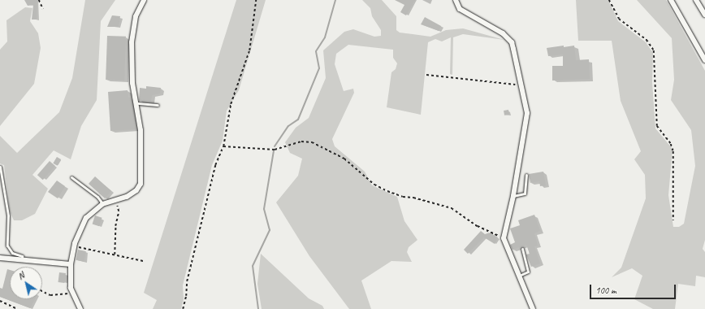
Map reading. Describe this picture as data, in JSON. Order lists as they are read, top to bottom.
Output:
{
  "scale_bar": "100 m",
  "north": "top left"
}
